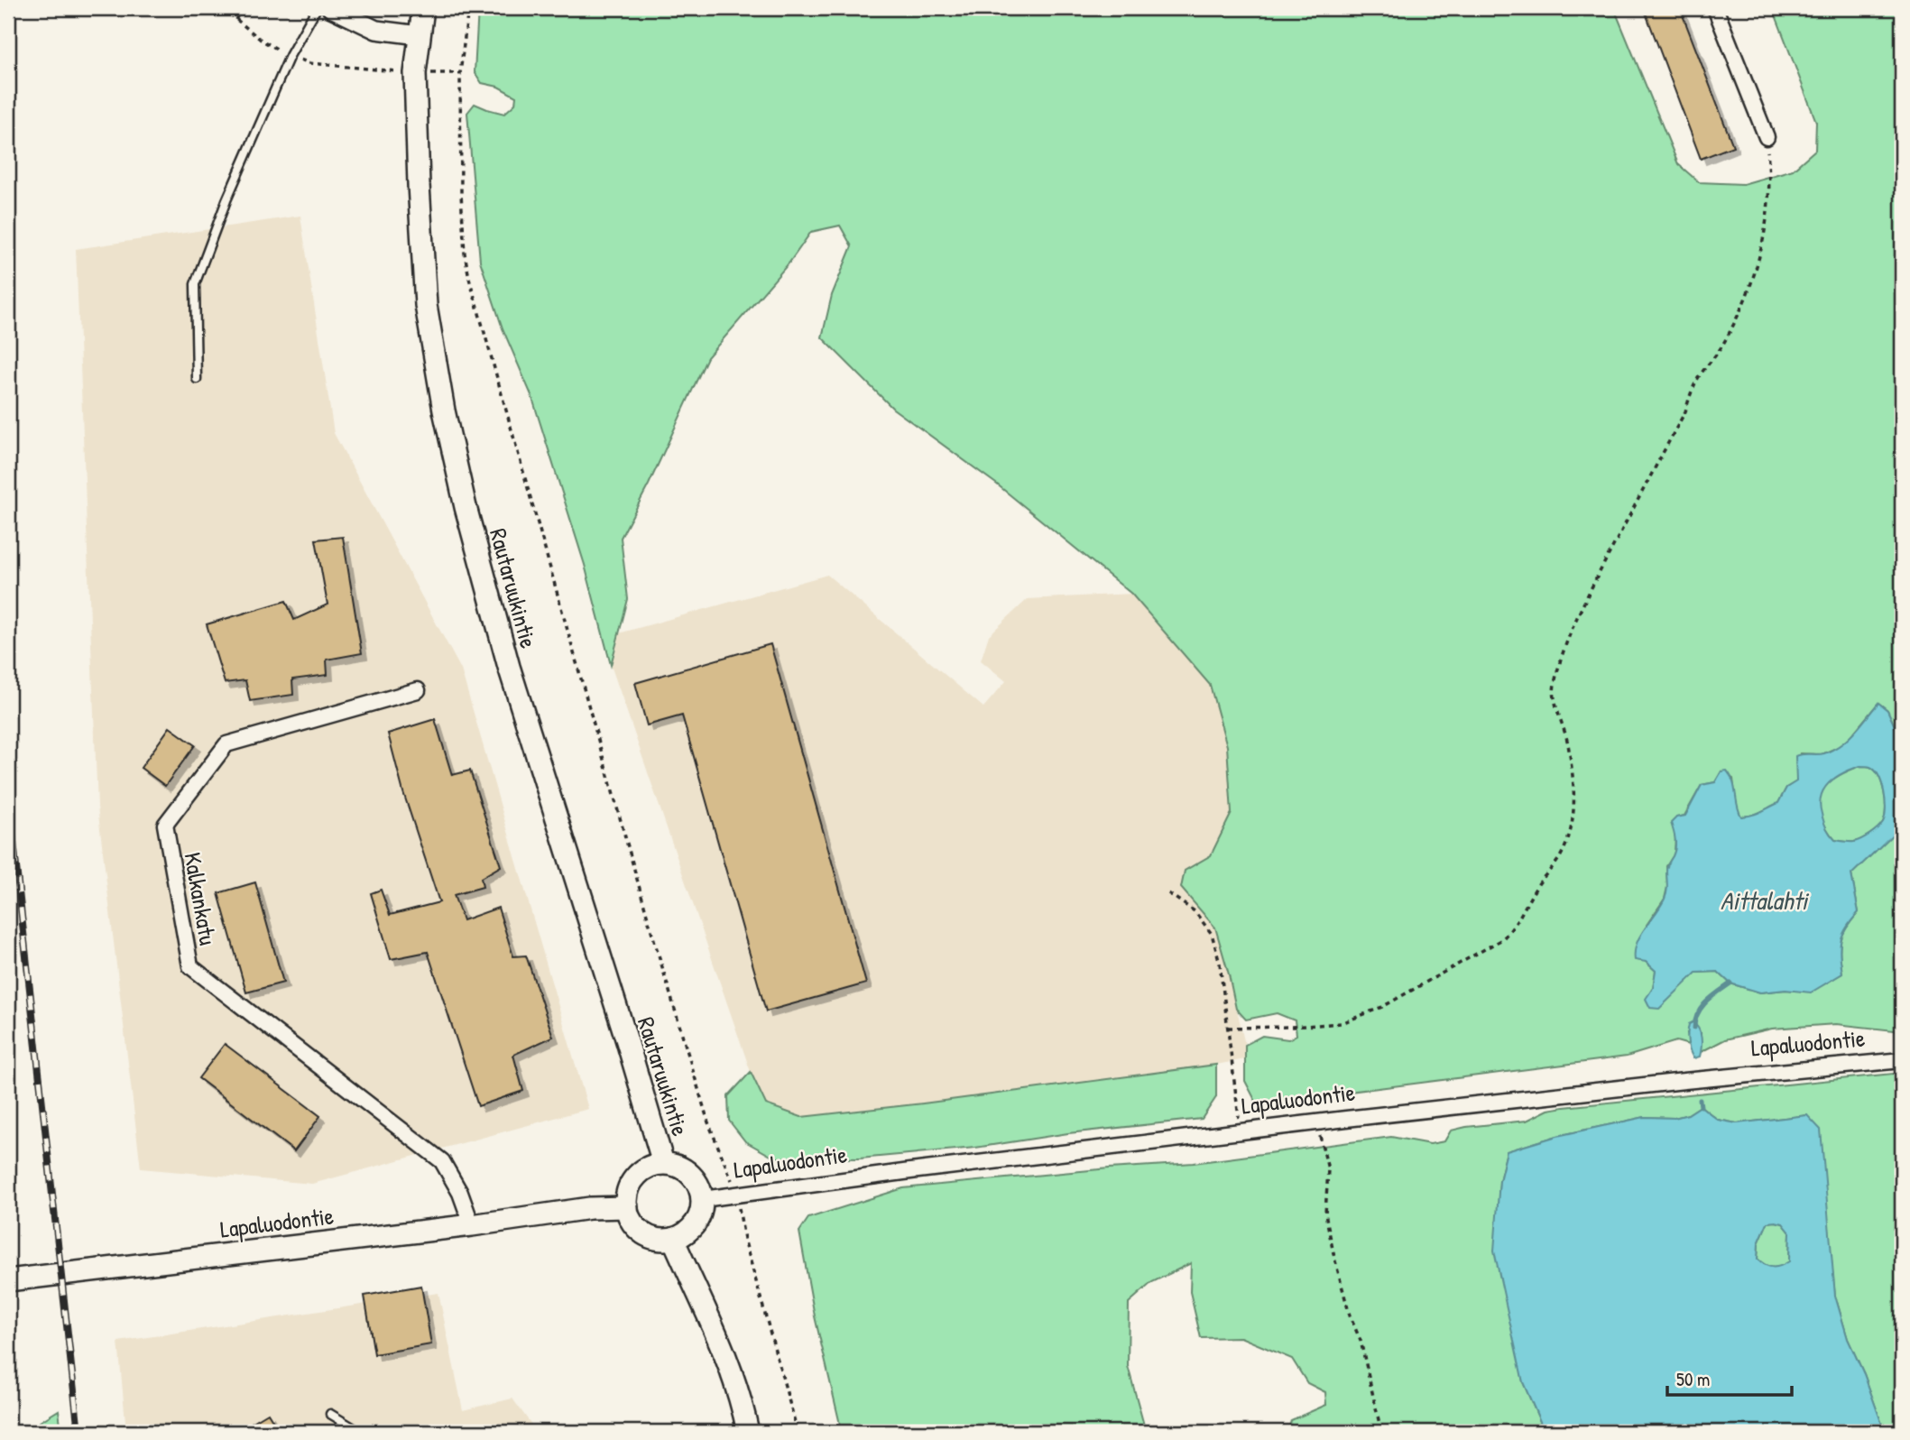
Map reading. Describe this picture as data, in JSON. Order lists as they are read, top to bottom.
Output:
{
  "streets": {
    "main road": ["Rautaruukintie", "Lapaluodontie"],
    "street": ["Kalkankatu"]
  },
  "crossings": [
    ["Rautaruukintie", "Lapaluodontie"],
    ["Kalkankatu", "Lapaluodontie"]
  ],
  "water": ["Aittalahti"],
  "scale_bar": "50 m"
}
